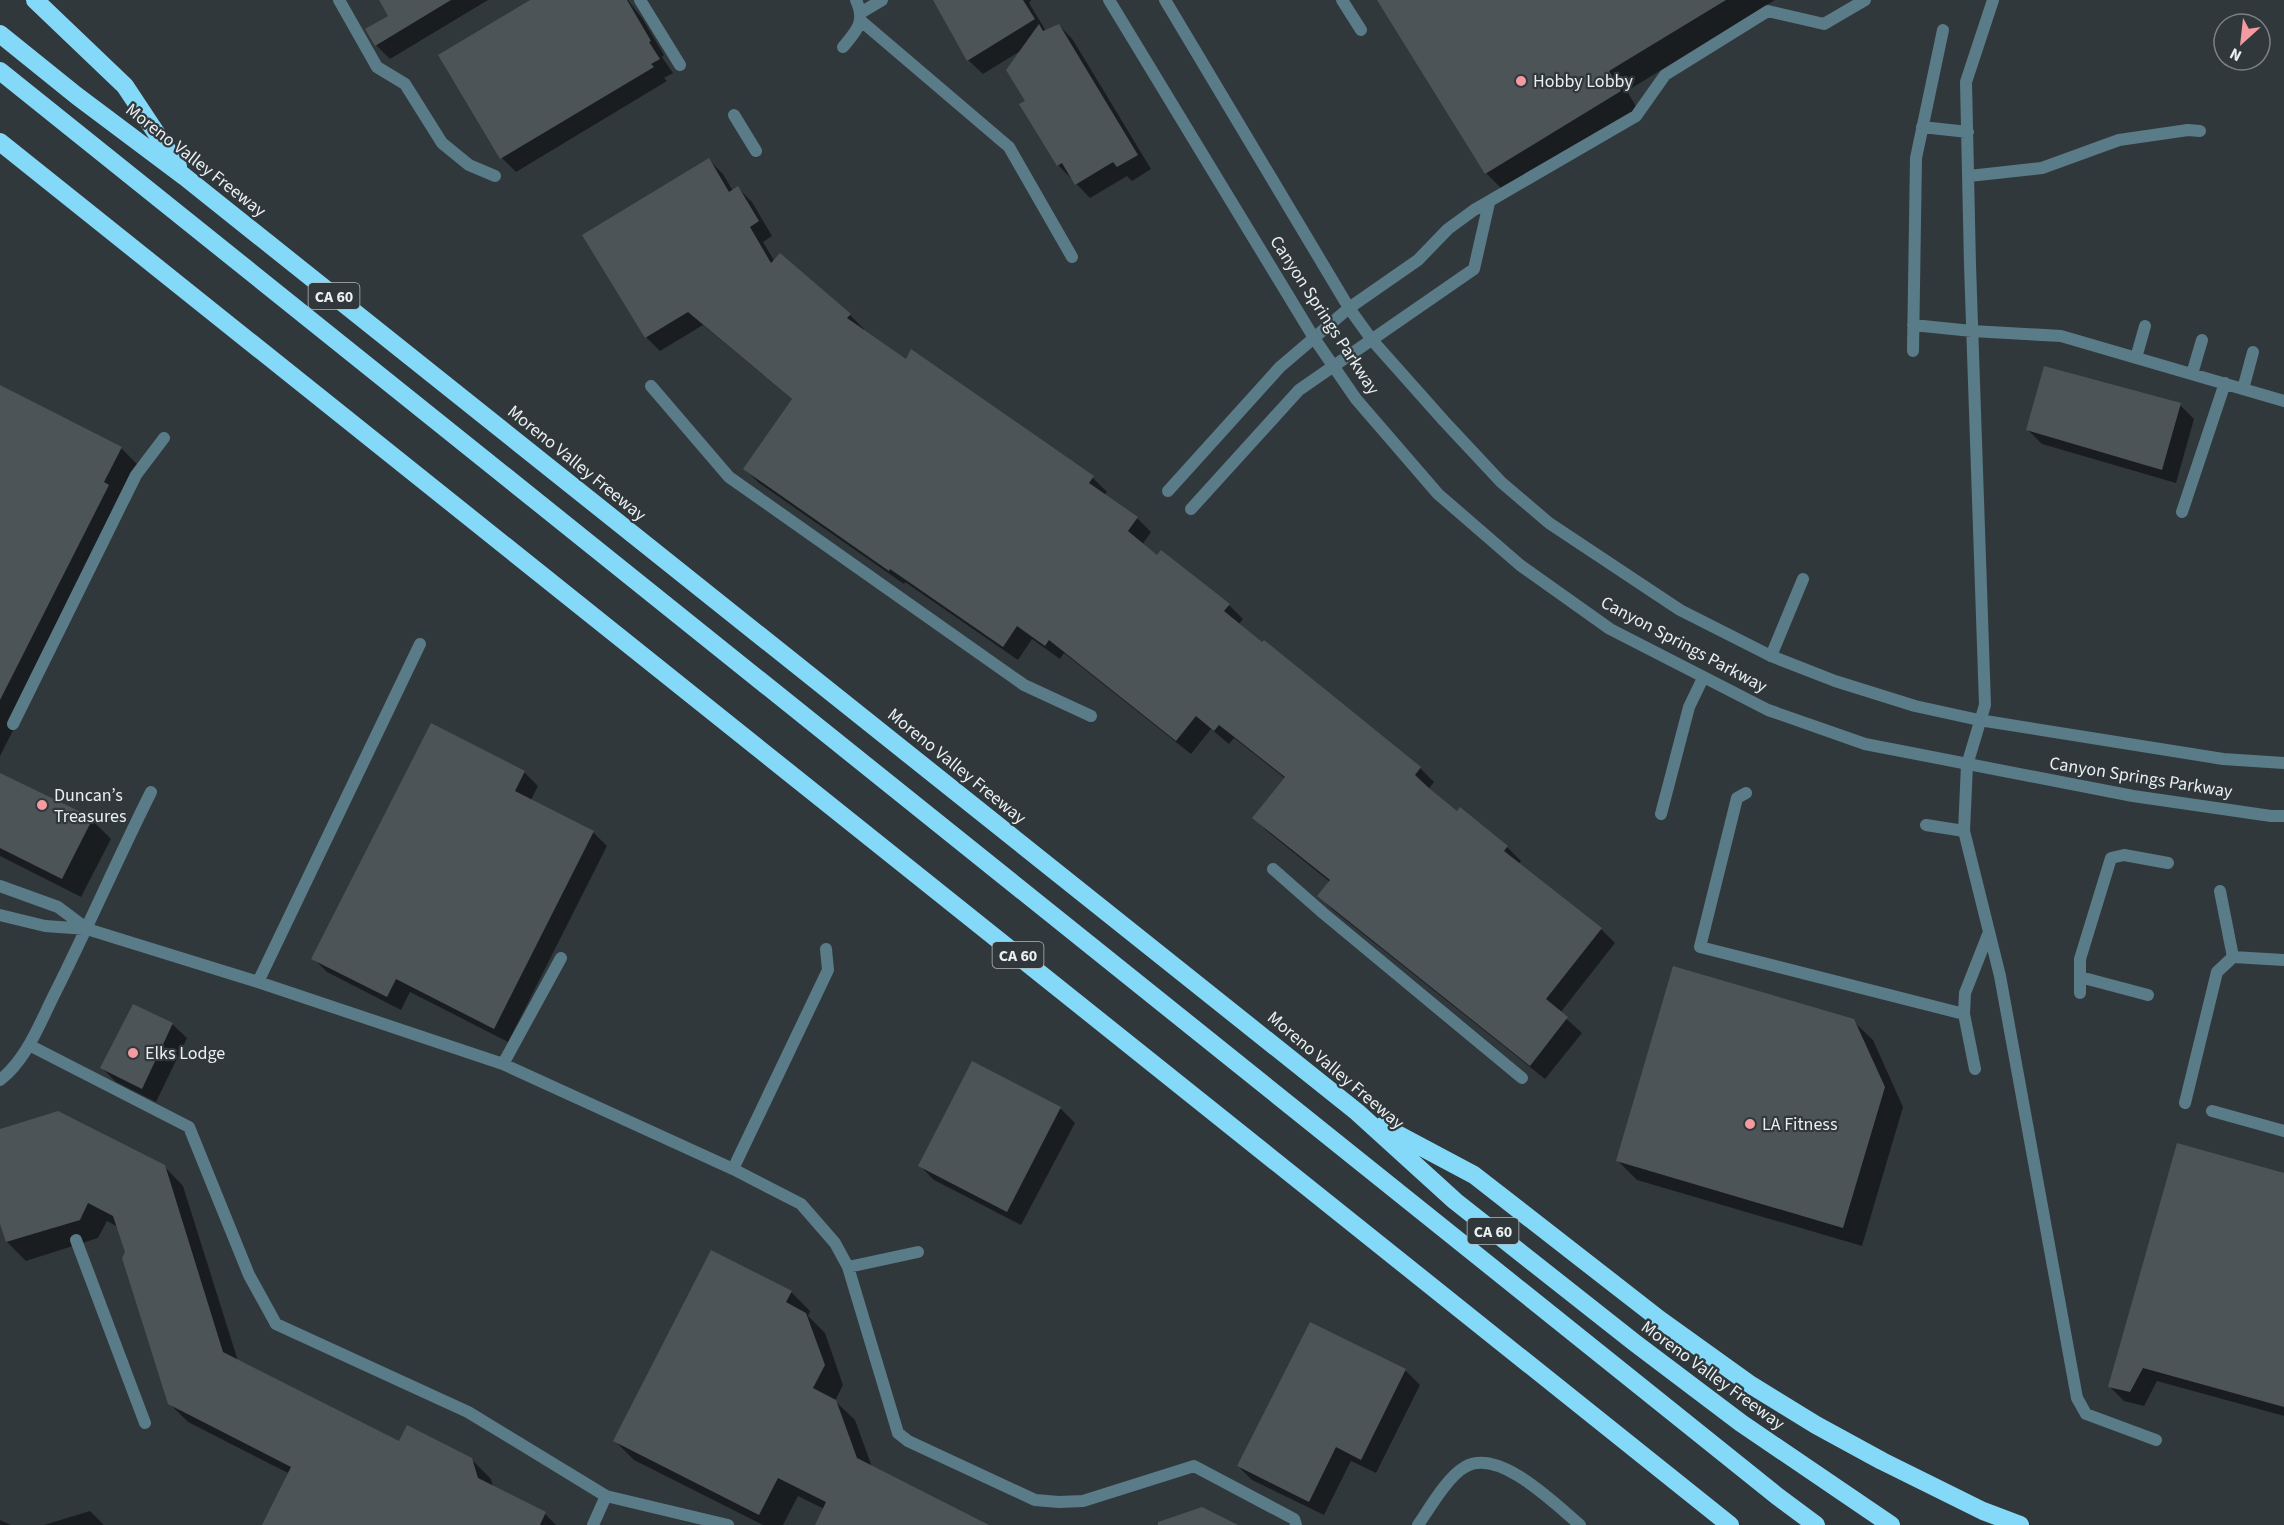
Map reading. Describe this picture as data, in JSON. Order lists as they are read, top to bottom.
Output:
{
  "streets": {
    "highway": ["Moreno Valley Freeway", "CA 60"],
    "street": ["Canyon Springs Parkway"]
  },
  "places": [
    "Hobby Lobby",
    "Duncan’s Treasures",
    "Elks Lodge",
    "LA Fitness"
  ],
  "north": "bottom left"
}
